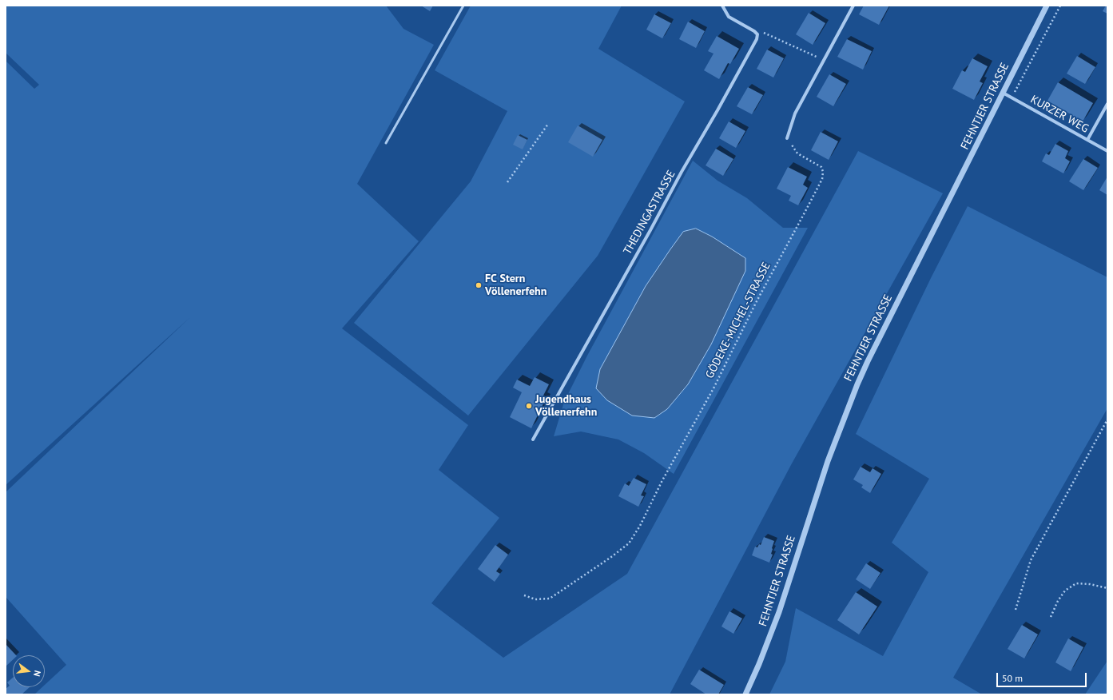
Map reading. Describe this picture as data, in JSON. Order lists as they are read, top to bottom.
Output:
{
  "streets": {
    "street": ["FEHNTJER STRASSE", "KURZER WEG", "THEDINGASTRASSE"],
    "path": ["GÖDEKE-MICHEL-STRASSE"]
  },
  "crossings": [
    ["FEHNTJER STRASSE", "KURZER WEG"]
  ],
  "places": ["FC Stern Völlenerfehn", "Jugendhaus Völlenerfehn"],
  "scale_bar": "50 m",
  "north": "right"
}
